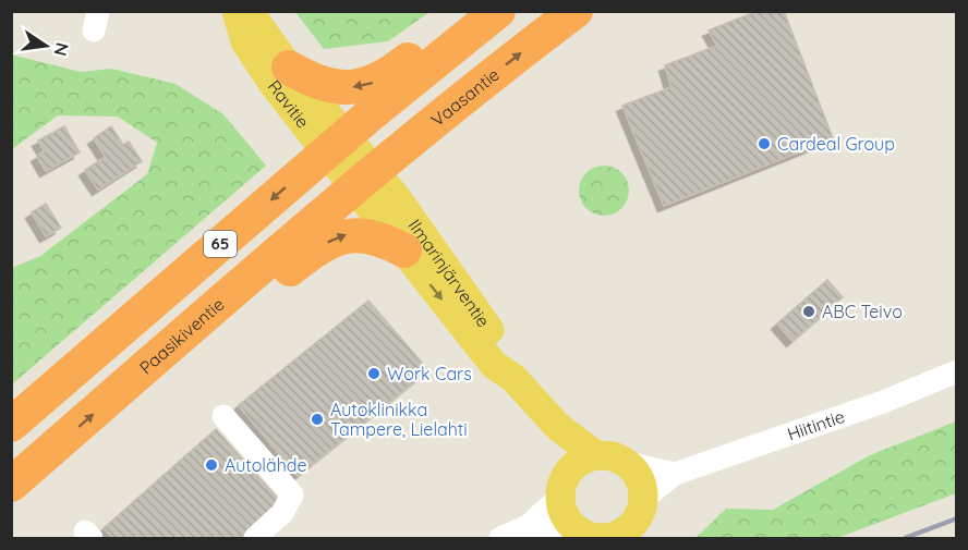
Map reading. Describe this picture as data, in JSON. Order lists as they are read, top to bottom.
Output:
{
  "streets": {
    "highway": ["Vaasantie", "65", "Paasikiventie"],
    "main road": ["Ravitie", "Ilmarinjärventie"],
    "street": ["Hiitintie"]
  },
  "crossings": [
    ["Vaasantie", "Ravitie"],
    ["Vaasantie", "Ilmarinjärventie"],
    ["Vaasantie", "Paasikiventie"],
    ["Ravitie", "65"],
    ["Ravitie", "Ilmarinjärventie"],
    ["Ravitie", "Paasikiventie"],
    ["Ilmarinjärventie", "Paasikiventie"],
    ["Ilmarinjärventie", "Hiitintie"]
  ],
  "places": [
    "Cardeal Group",
    "ABC Teivo",
    "Work Cars",
    "Autoklinikka Tampere, Lielahti",
    "Autolähde"
  ],
  "north": "right"
}
